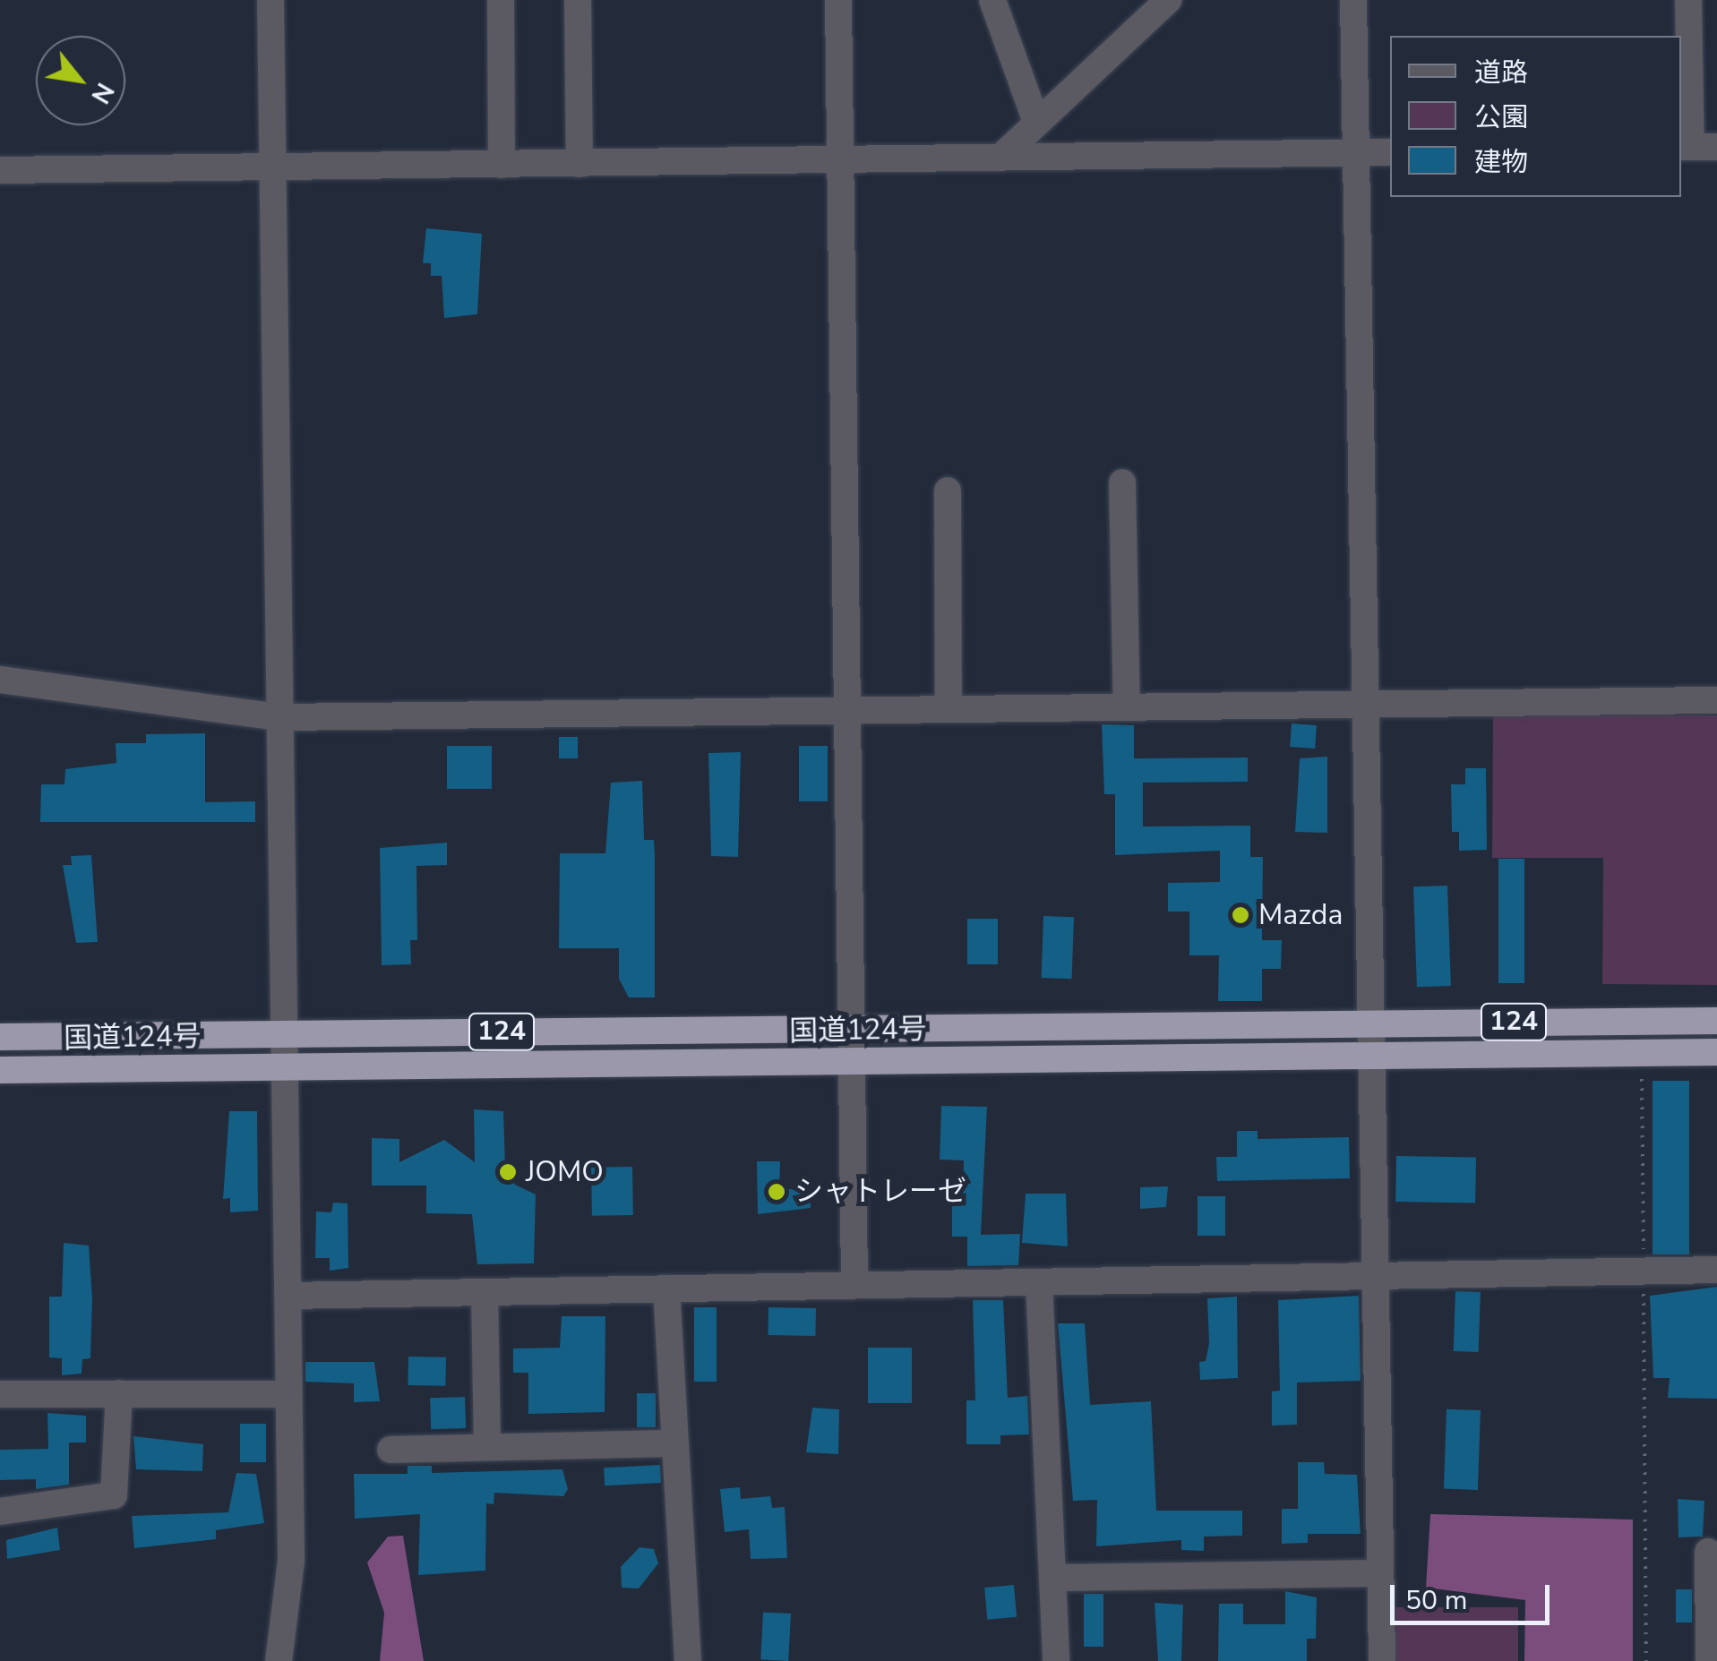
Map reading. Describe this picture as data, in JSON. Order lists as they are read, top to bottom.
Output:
{
  "streets": {
    "highway": ["124", "国道124号"]
  },
  "places": ["Mazda", "JOMO", "シャトレーゼ"],
  "legend": ["道路", "公園", "建物"],
  "scale_bar": "50 m",
  "north": "bottom right"
}
